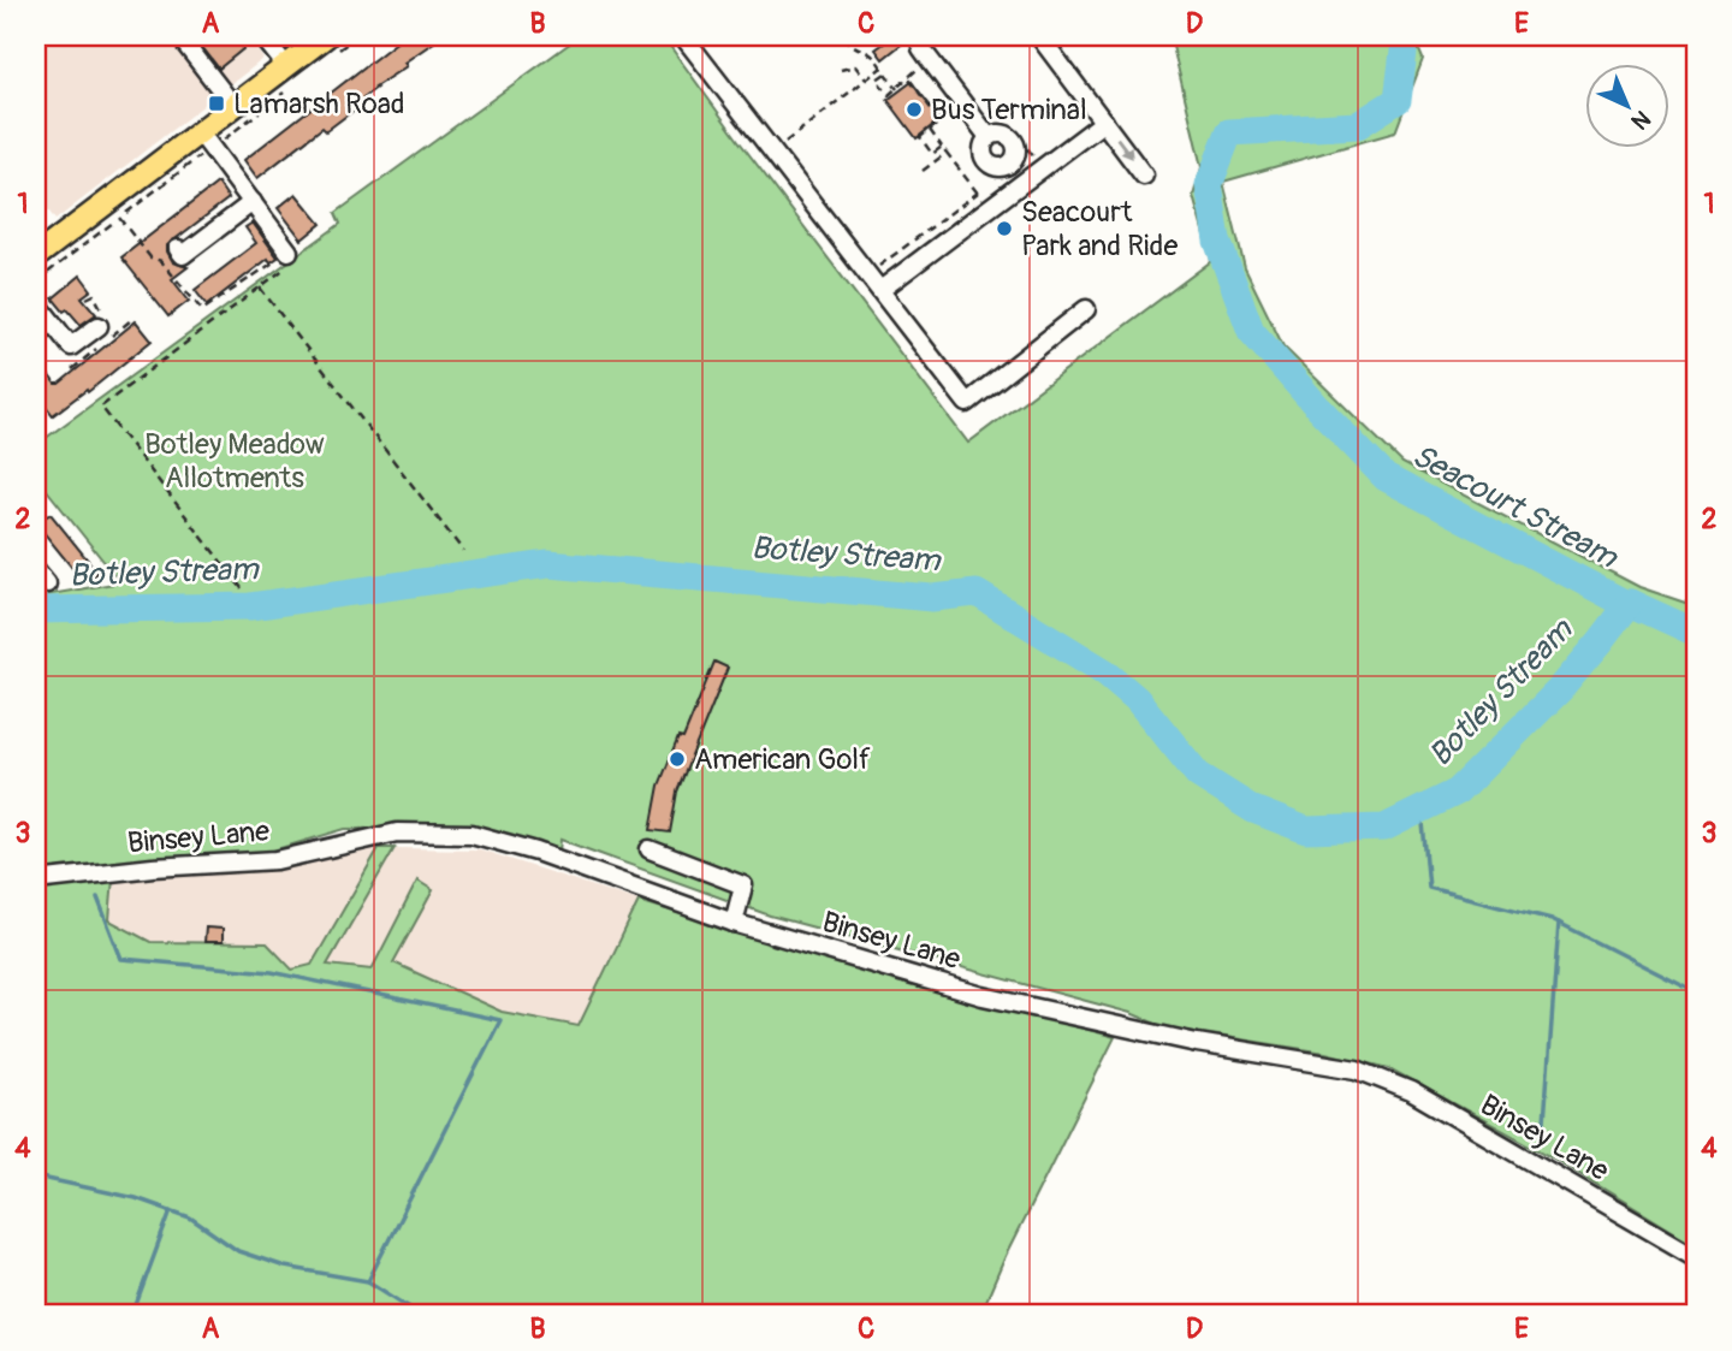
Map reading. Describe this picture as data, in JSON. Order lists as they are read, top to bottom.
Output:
{
  "streets": {
    "street": ["Binsey Lane"]
  },
  "water": ["Seacourt Stream", "Botley Stream"],
  "parks": ["Botley Meadow Allotments"],
  "places": {
    "transit": ["Lamarsh Road"],
    "other": ["Bus Terminal", "Seacourt Park and Ride", "American Golf"]
  },
  "north": "bottom right",
  "grid": {
    "columns": [
      "A",
      "B",
      "C",
      "D",
      "E"
    ],
    "rows": [
      "1",
      "2",
      "3",
      "4"
    ]
  }
}
